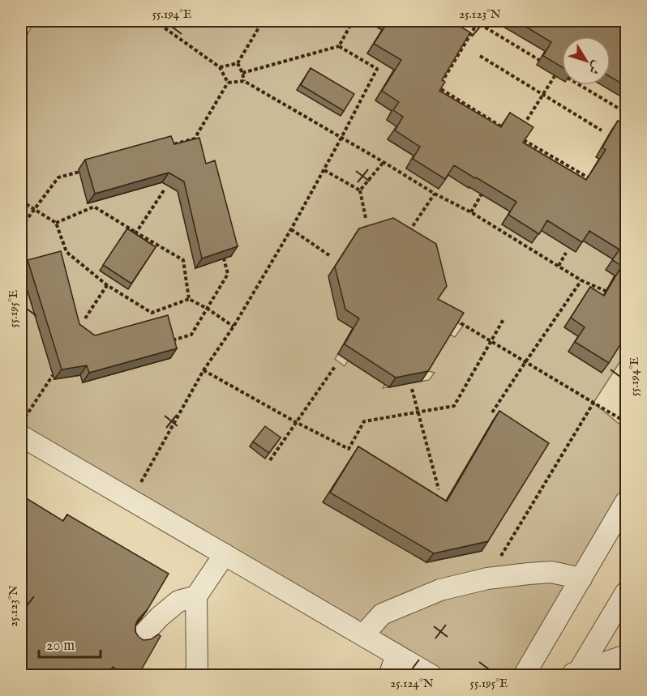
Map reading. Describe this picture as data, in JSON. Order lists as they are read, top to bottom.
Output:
{
  "scale_bar": "20 m",
  "north": "bottom right",
  "coordinates": [
    "55.194°E",
    "25.123°N",
    "55.195°E",
    "25.124°N"
  ]
}
